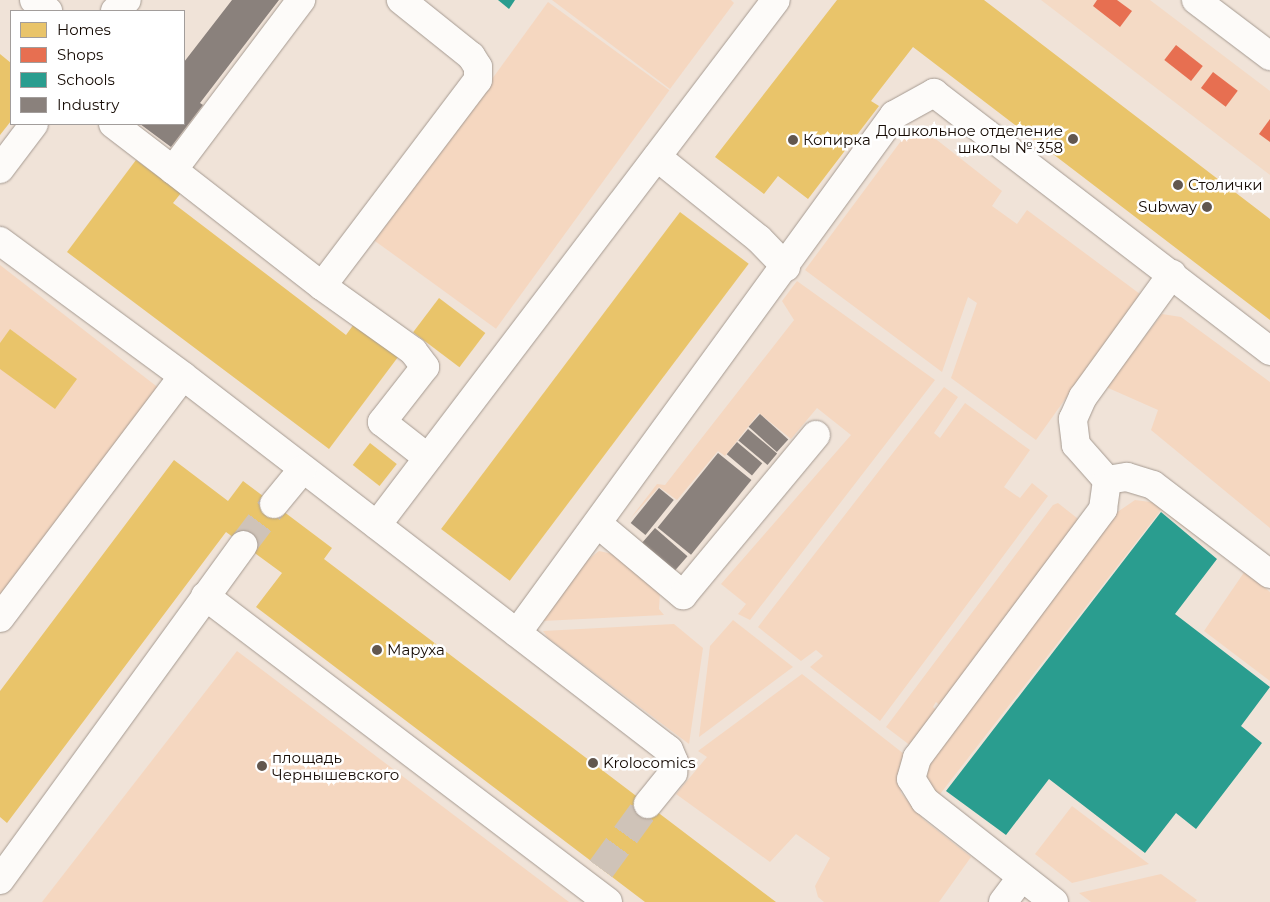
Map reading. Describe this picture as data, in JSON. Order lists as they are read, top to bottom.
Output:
{
  "places": [
    "Дошкольное отделение школы № 358",
    "Копирка",
    "Столички",
    "Subway",
    "Маруха",
    "Krolocomics",
    "площадь Чернышевского"
  ],
  "legend": [
    "Homes",
    "Shops",
    "Schools",
    "Industry"
  ]
}
